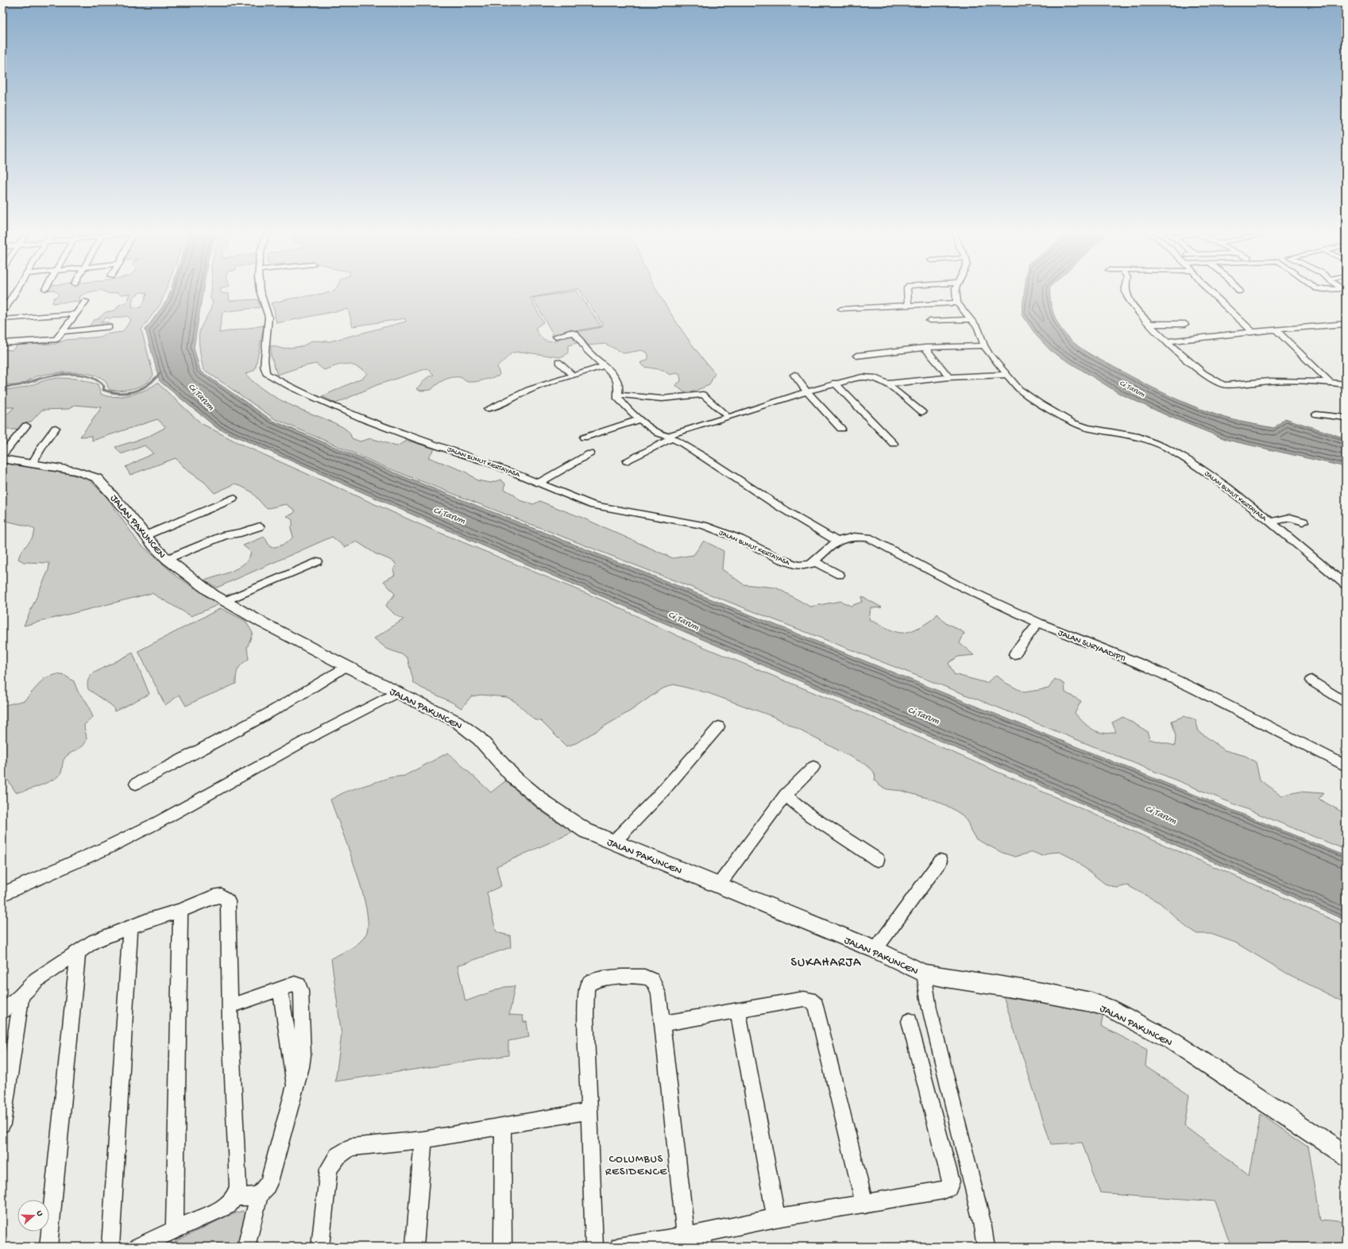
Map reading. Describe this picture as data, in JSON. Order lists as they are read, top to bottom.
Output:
{
  "streets": {
    "street": ["JALAN BUNUT KERTAYASA", "JALAN PAKUNCEN", "JALAN SURYAADIPTI"]
  },
  "crossings": [
    ["JALAN BUNUT KERTAYASA", "JALAN SURYAADIPTI"]
  ],
  "districts": ["SUKAHARJA", "COLUMBUS RESIDENCE"],
  "water": ["Ci Tarum"],
  "north": "right"
}
